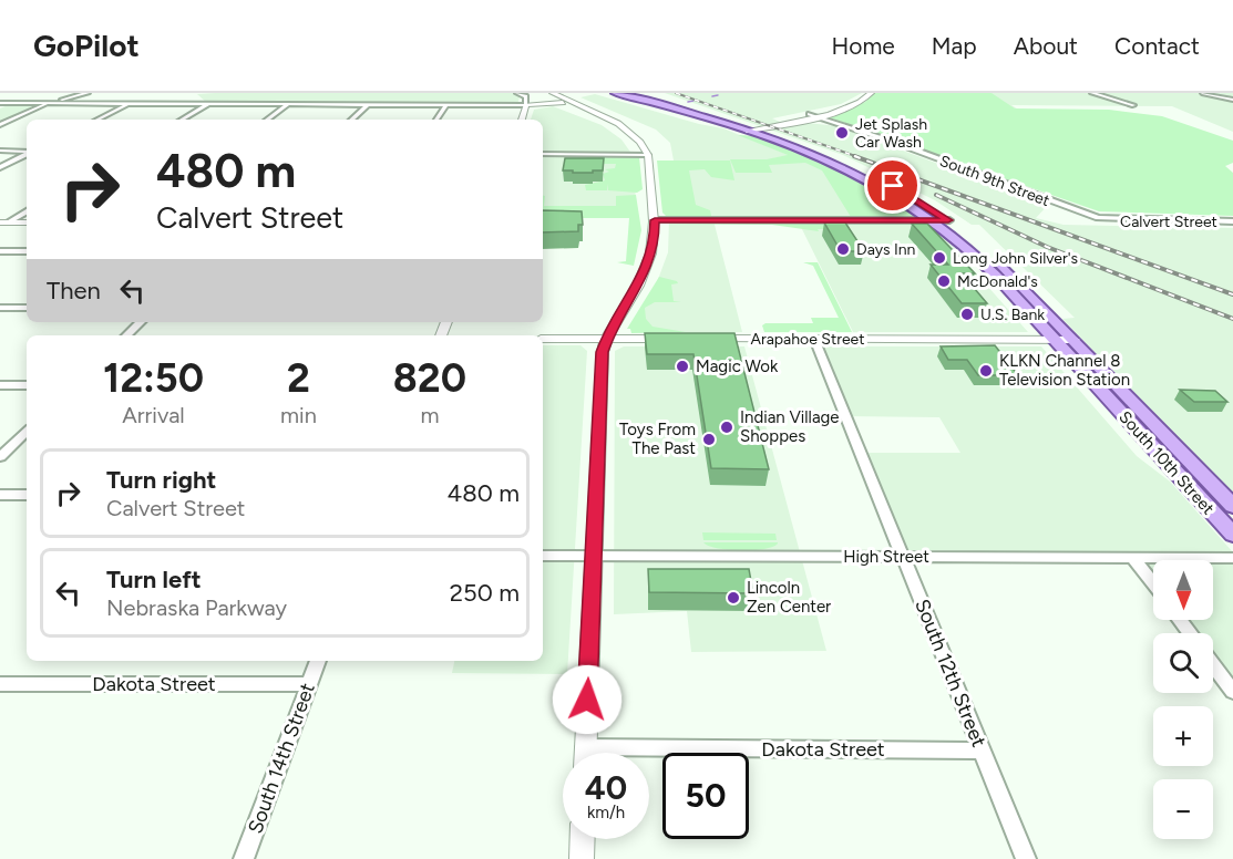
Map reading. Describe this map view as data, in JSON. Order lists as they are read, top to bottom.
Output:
{
  "streets": {
    "main road": ["Arapahoe Street", "South 10th Street"],
    "street": [
      "South 9th Street",
      "Calvert Street",
      "High Street",
      "South 12th Street",
      "Dakota Street",
      "South 14th Street"
    ]
  },
  "crossings": [
    ["South 9th Street", "Calvert Street"],
    ["Arapahoe Street", "South 10th Street"],
    ["Arapahoe Street", "South 12th Street"],
    ["High Street", "South 12th Street"],
    ["South 12th Street", "Dakota Street"],
    ["Dakota Street", "South 14th Street"]
  ],
  "places": [
    "Jet Splash Car Wash",
    "Days Inn",
    "Long John Silver's",
    "McDonald's",
    "U.S. Bank",
    "Magic Wok",
    "KLKN Channel 8 Television Station",
    "Indian Village Shoppes",
    "Toys From The Past",
    "Lincoln Zen Center"
  ],
  "north": "bottom",
  "page": {
    "header": "GoPilot",
    "nav": [
      "Home",
      "Map",
      "About",
      "Contact"
    ],
    "turn": ["480 m", "Calvert Street"],
    "then": "Then",
    "eta": [
      "12:50",
      "Arrival",
      "2",
      "min",
      "820",
      "m"
    ],
    "list": [
      {
        "name": "Turn right",
        "note": "Calvert Street",
        "value": "480 m"
      },
      {
        "name": "Turn left",
        "note": "Nebraska Parkway",
        "value": "250 m"
      }
    ],
    "map_buttons": ["+", "−"],
    "speed": "40 km/h",
    "limit": "50"
  }
}
